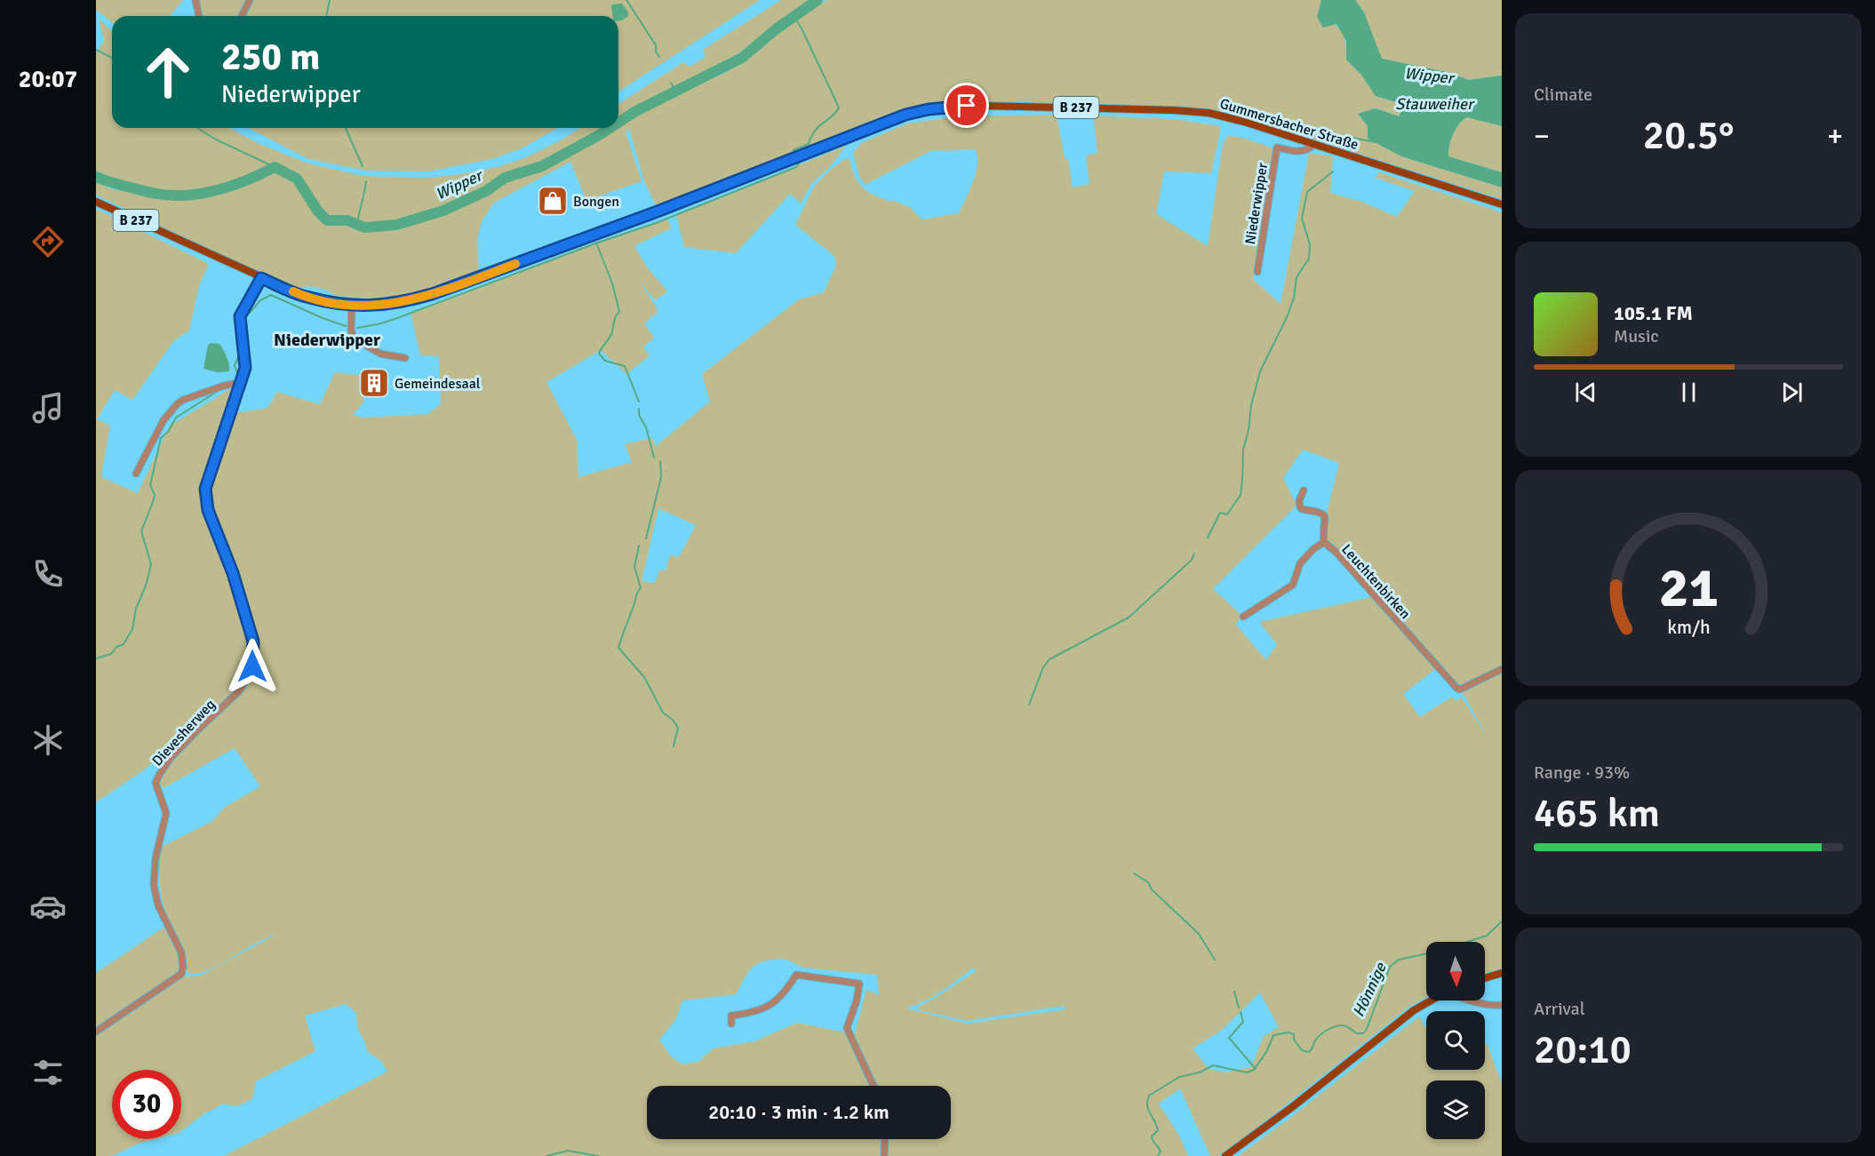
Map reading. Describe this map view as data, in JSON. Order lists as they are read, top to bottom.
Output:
{
  "streets": {
    "main road": ["B 237", "Gummersbacher Straße"],
    "street": ["Niederwipper", "Leuchtenbirken", "Dievesherweg"]
  },
  "crossings": [
    ["Gummersbacher Straße", "Niederwipper"]
  ],
  "districts": ["Niederwipper"],
  "water": ["Wipper", "Stauweiher", "Hönnige"],
  "places": {
    "shop": ["Bongen"],
    "building": ["Gemeindesaal"]
  },
  "north": "bottom",
  "page": {
    "tabs": "20:07",
    "tile": [
      "Climate",
      ["Range · 93%", "465 km"],
      ["Arrival", "20:10"]
    ],
    "turn": ["250 m", "Niederwipper"],
    "heat": ["−", "20.5°", "+"],
    "song": ["105.1 FM", "Music"],
    "limit": "30",
    "trip": "20:10 · 3 min · 1.2 km",
    "gauge": ["21", "km/h"]
  }
}
